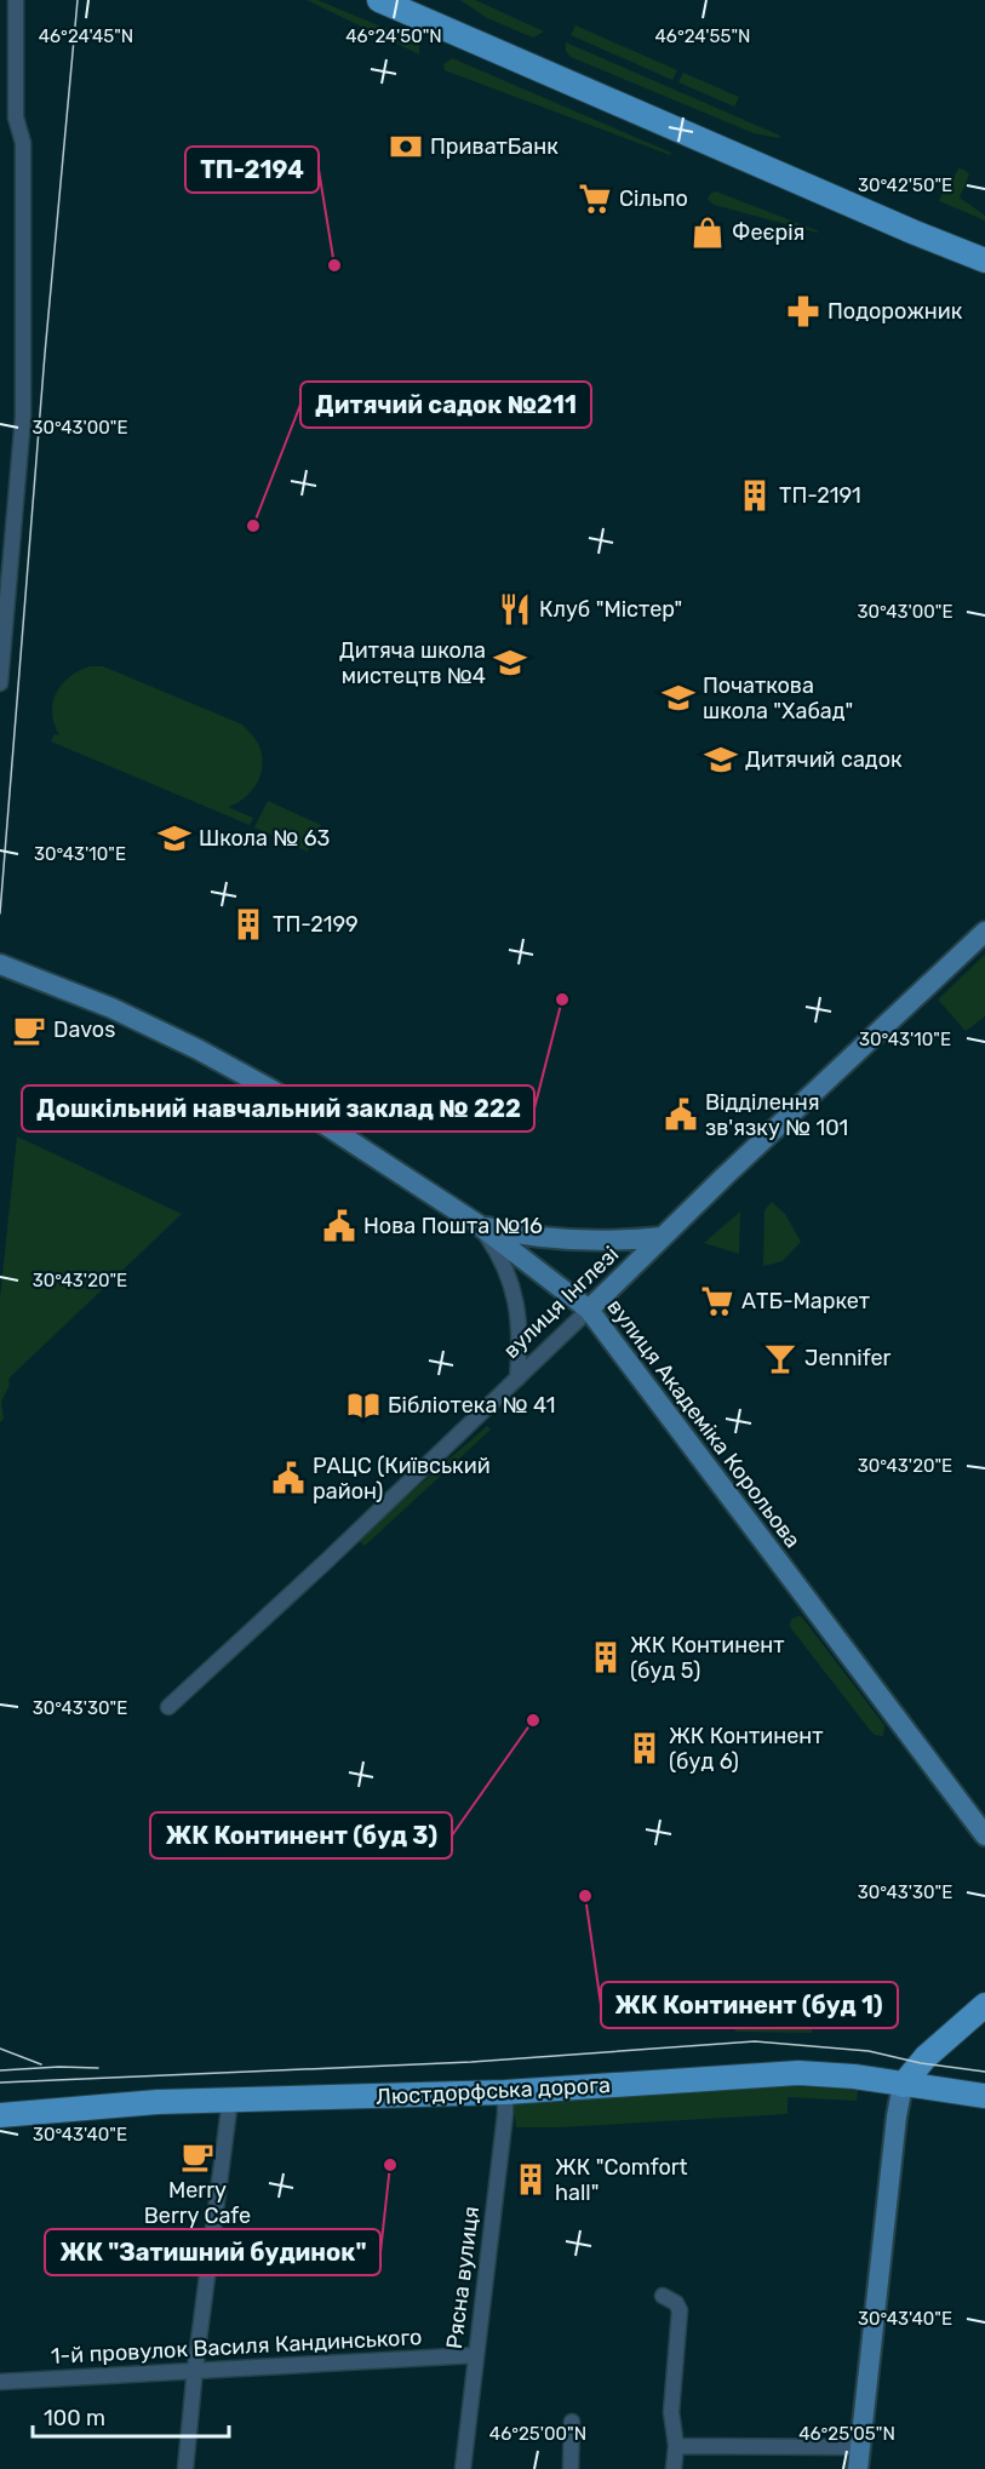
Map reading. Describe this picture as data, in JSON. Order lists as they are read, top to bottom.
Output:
{
  "streets": {
    "main road": ["вулиця Інглезі", "вулиця Академіка Корольова", "Люстдорфська дорога"],
    "street": ["Рясна вулиця", "1-й провулок Василя Кандинського"]
  },
  "crossings": [
    ["вулиця Інглезі", "вулиця Академіка Корольова"],
    ["Люстдорфська дорога", "Рясна вулиця"],
    ["Рясна вулиця", "1-й провулок Василя Кандинського"]
  ],
  "places": {
    "bank": ["ПриватБанк"],
    "supermarket": ["Сільпо", "АТБ-Маркет"],
    "shop": ["Феєрія"],
    "other": [
      "ТП-2194",
      "Дитячий садок №211",
      "Дошкільний навчальний заклад № 222",
      "ЖК Континент (буд 3)",
      "ЖК Континент (буд 1)",
      "ЖК \"Затишний будинок\""
    ],
    "pharmacy": ["Подорожник"],
    "building": [
      "ТП-2191",
      "ТП-2199",
      "ЖК Континент (буд 5)",
      "ЖК Континент (буд 6)",
      "ЖК \"Comfort hall\""
    ],
    "restaurant": ["Клуб \"Містер\""],
    "school or university": [
      "Дитяча школа мистецтв №4",
      "Початкова школа \"Хабад\"",
      "Дитячий садок",
      "Школа № 63"
    ],
    "cafe": ["Davos", "Merry Berry Cafe"],
    "public building": ["Відділення зв'язку № 101", "Нова Пошта №16", "РАЦС (Київський район)"],
    "bar": ["Jennifer"],
    "library": ["Бібліотека № 41"]
  },
  "scale_bar": "100 m",
  "coordinates": [
    "46°24'45\"N",
    "46°24'50\"N",
    "46°24'55\"N",
    "30°42'50\"E",
    "30°43'00\"E",
    "30°43'10\"E",
    "30°43'20\"E",
    "30°43'30\"E",
    "30°43'40\"E",
    "46°25'00\"N",
    "46°25'05\"N"
  ]
}
